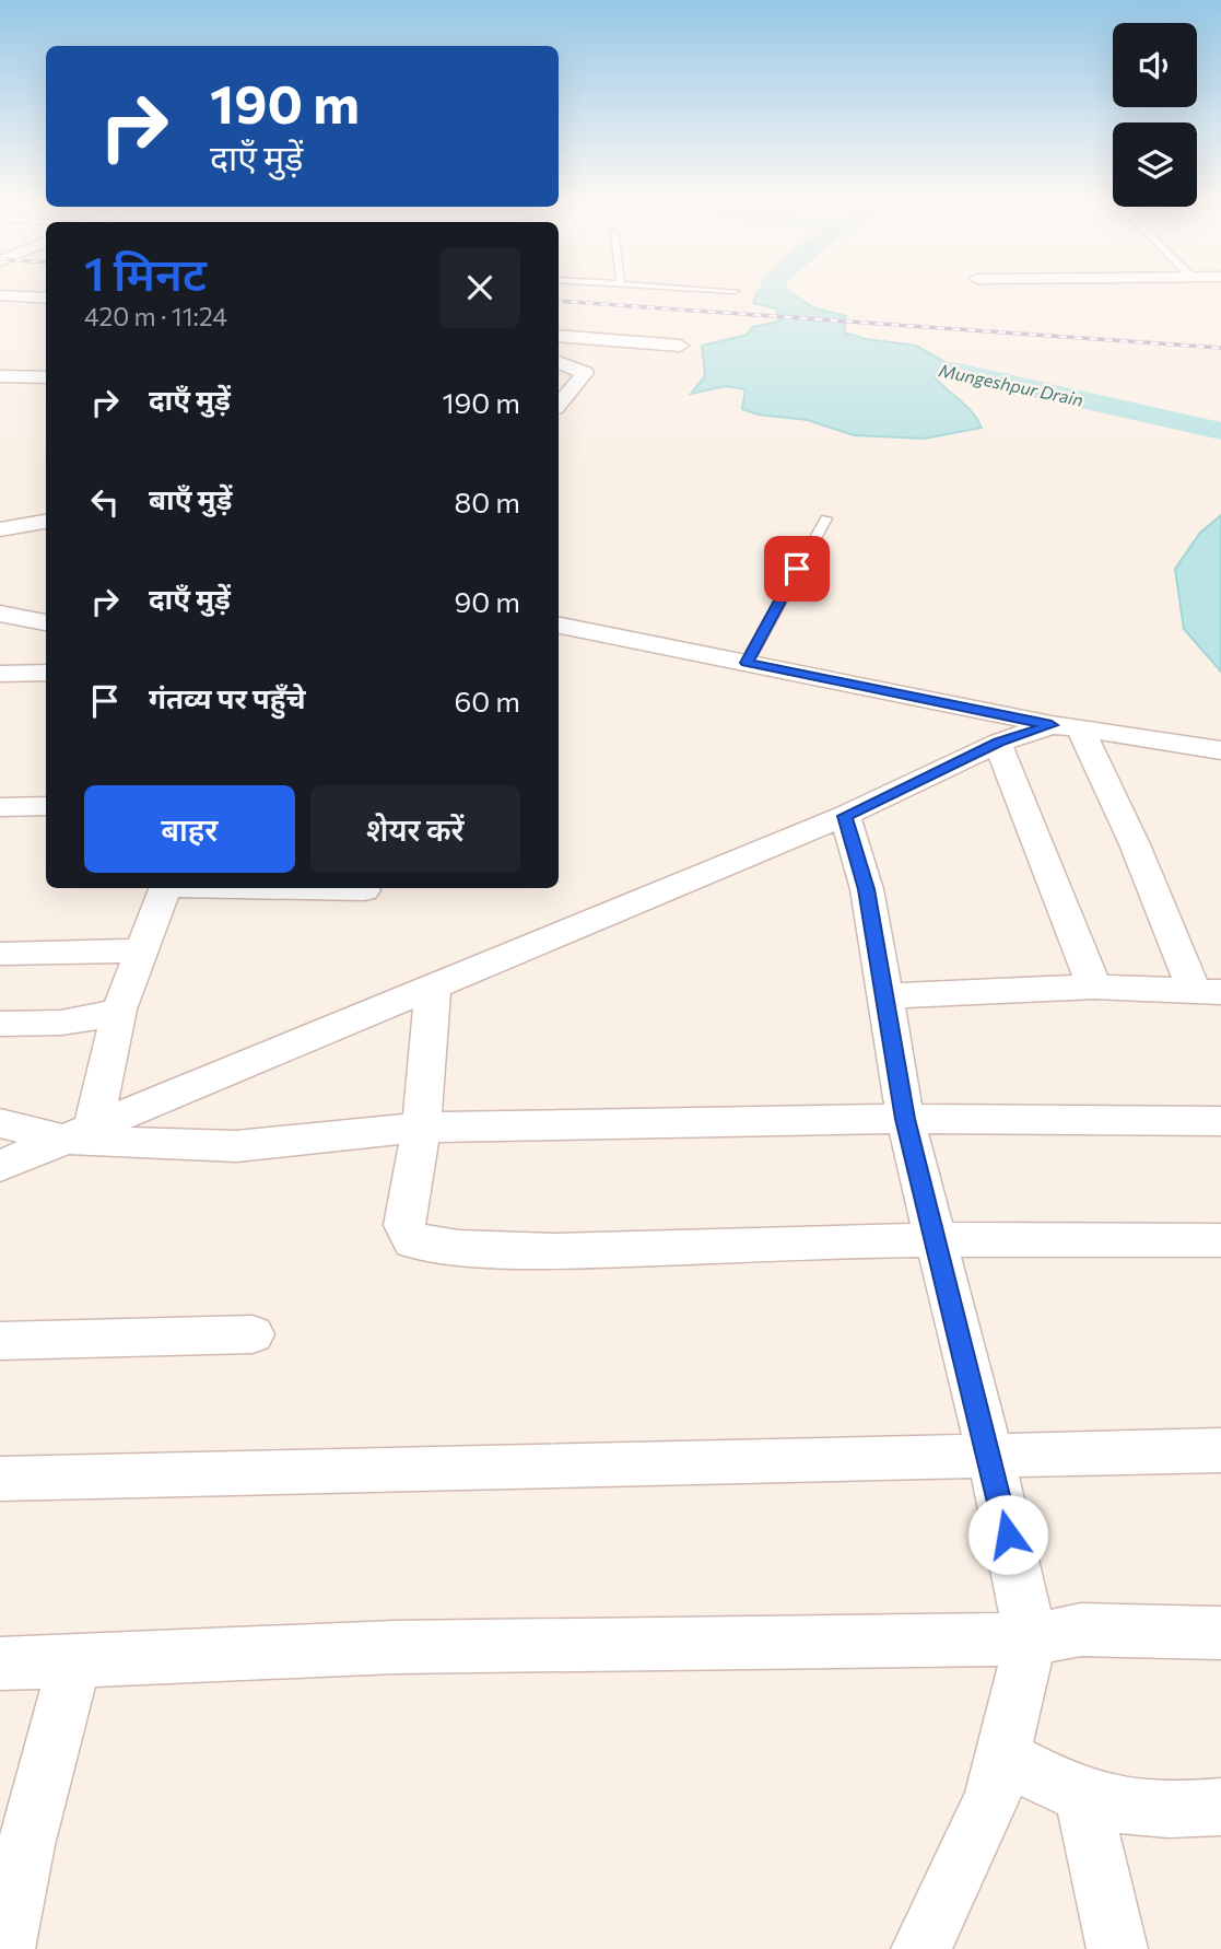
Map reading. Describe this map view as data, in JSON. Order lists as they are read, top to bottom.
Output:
{
  "water": ["Mungeshpur Drain"],
  "page": {
    "turn": ["190 m", "दाएँ मुड़ें"],
    "heading": ["1 मिनट", "420 m · 11:24"],
    "list": [
      {
        "name": "दाएँ मुड़ें",
        "value": "190 m"
      },
      {
        "name": "बाएँ मुड़ें",
        "value": "80 m"
      },
      {
        "name": "दाएँ मुड़ें",
        "value": "90 m"
      },
      {
        "name": "गंतव्य पर पहुँचे",
        "value": "60 m"
      }
    ],
    "buttons": ["बाहर", "शेयर करें"]
  }
}
